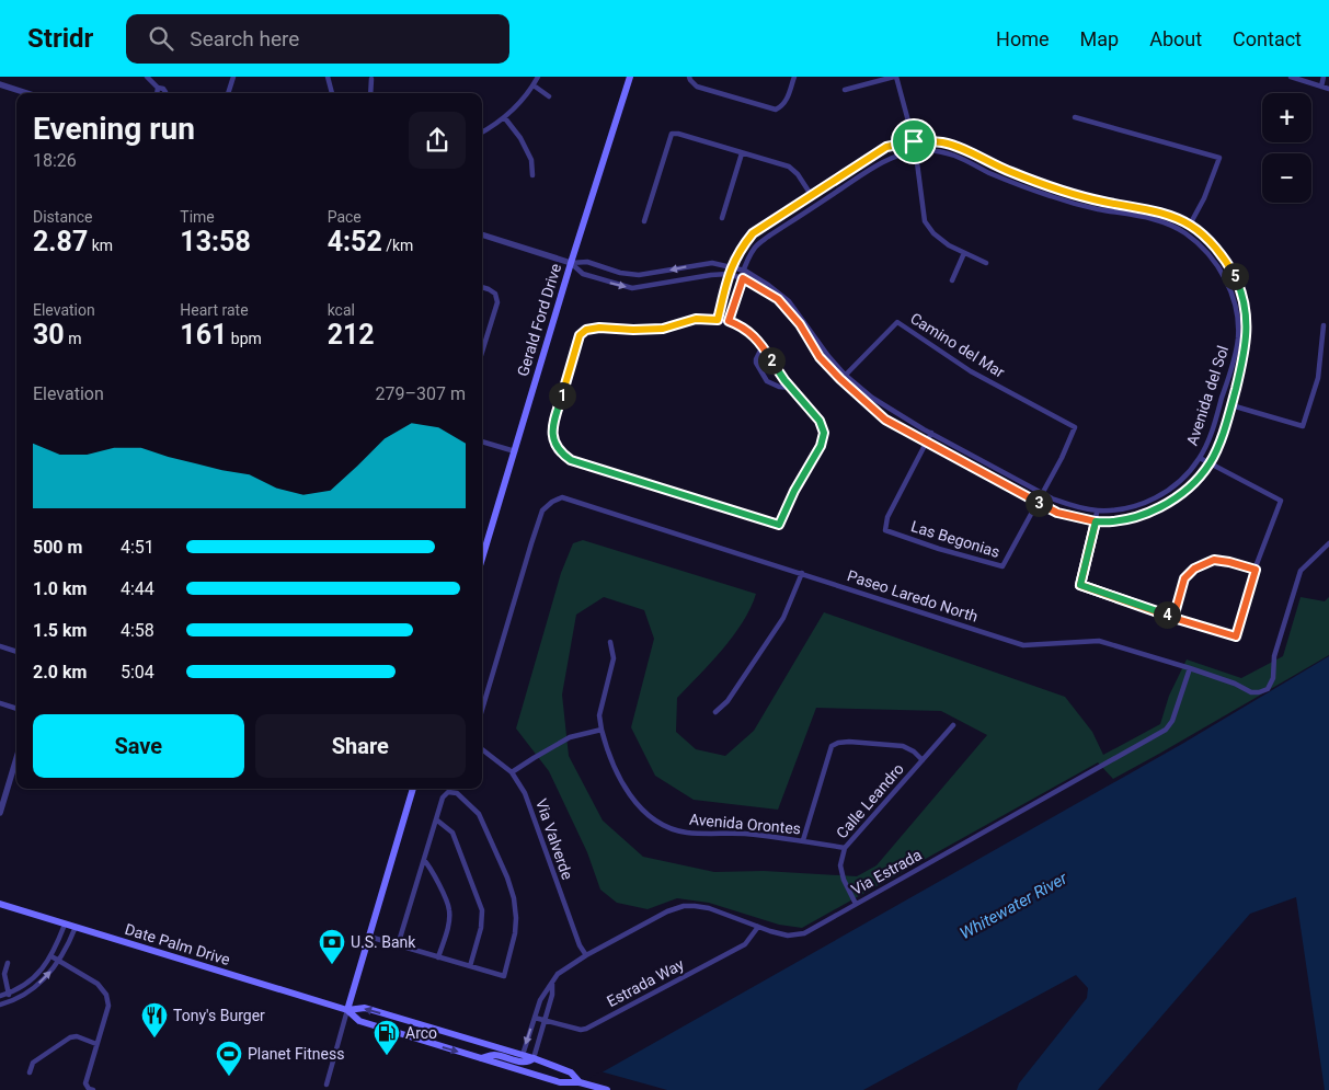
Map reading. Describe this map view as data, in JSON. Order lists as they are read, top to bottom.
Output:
{
  "streets": {
    "main road": ["Gerald Ford Drive", "Date Palm Drive"],
    "street": [
      "Camino del Mar",
      "Avenida del Sol",
      "Las Begonias",
      "Paseo Laredo North",
      "Calle Leandro",
      "Avenida Orontes",
      "Via Valverde",
      "Via Estrada",
      "Estrada Way"
    ]
  },
  "crossings": [
    ["Gerald Ford Drive", "Avenida del Sol"],
    ["Camino del Mar", "Avenida del Sol"],
    ["Camino del Mar", "Las Begonias"],
    ["Avenida del Sol", "Las Begonias"],
    ["Paseo Laredo North", "Via Estrada"],
    ["Calle Leandro", "Avenida Orontes"],
    ["Calle Leandro", "Via Estrada"],
    ["Via Valverde", "Via Estrada"],
    ["Via Estrada", "Date Palm Drive"],
    ["Via Estrada", "Estrada Way"]
  ],
  "water": ["Whitewater River"],
  "places": {
    "bank": ["U.S. Bank"],
    "restaurant": ["Tony's Burger"],
    "fuel station": ["Arco"],
    "sports": ["Planet Fitness"]
  },
  "page": {
    "header": "Stridr",
    "search": "Search here",
    "nav": [
      "Home",
      "Map",
      "About",
      "Contact"
    ],
    "map_buttons": ["+", "−"],
    "heading": ["Evening run", "18:26"],
    "stats": [
      ["Distance", "2.87 km"],
      ["Time", "13:58"],
      ["Pace", "4:52 /km"],
      ["Elevation", "30 m"],
      ["Heart rate", "161 bpm"],
      ["kcal", "212"]
    ],
    "pins": [
      "5",
      "2",
      "1",
      "3",
      "4"
    ],
    "chart": ["Elevation", "279–307 m"],
    "list": [
      {
        "name": "500 m",
        "note": "4:51"
      },
      {
        "name": "1.0 km",
        "note": "4:44"
      },
      {
        "name": "1.5 km",
        "note": "4:58"
      },
      {
        "name": "2.0 km",
        "note": "5:04"
      }
    ],
    "buttons": ["Save", "Share"]
  }
}
